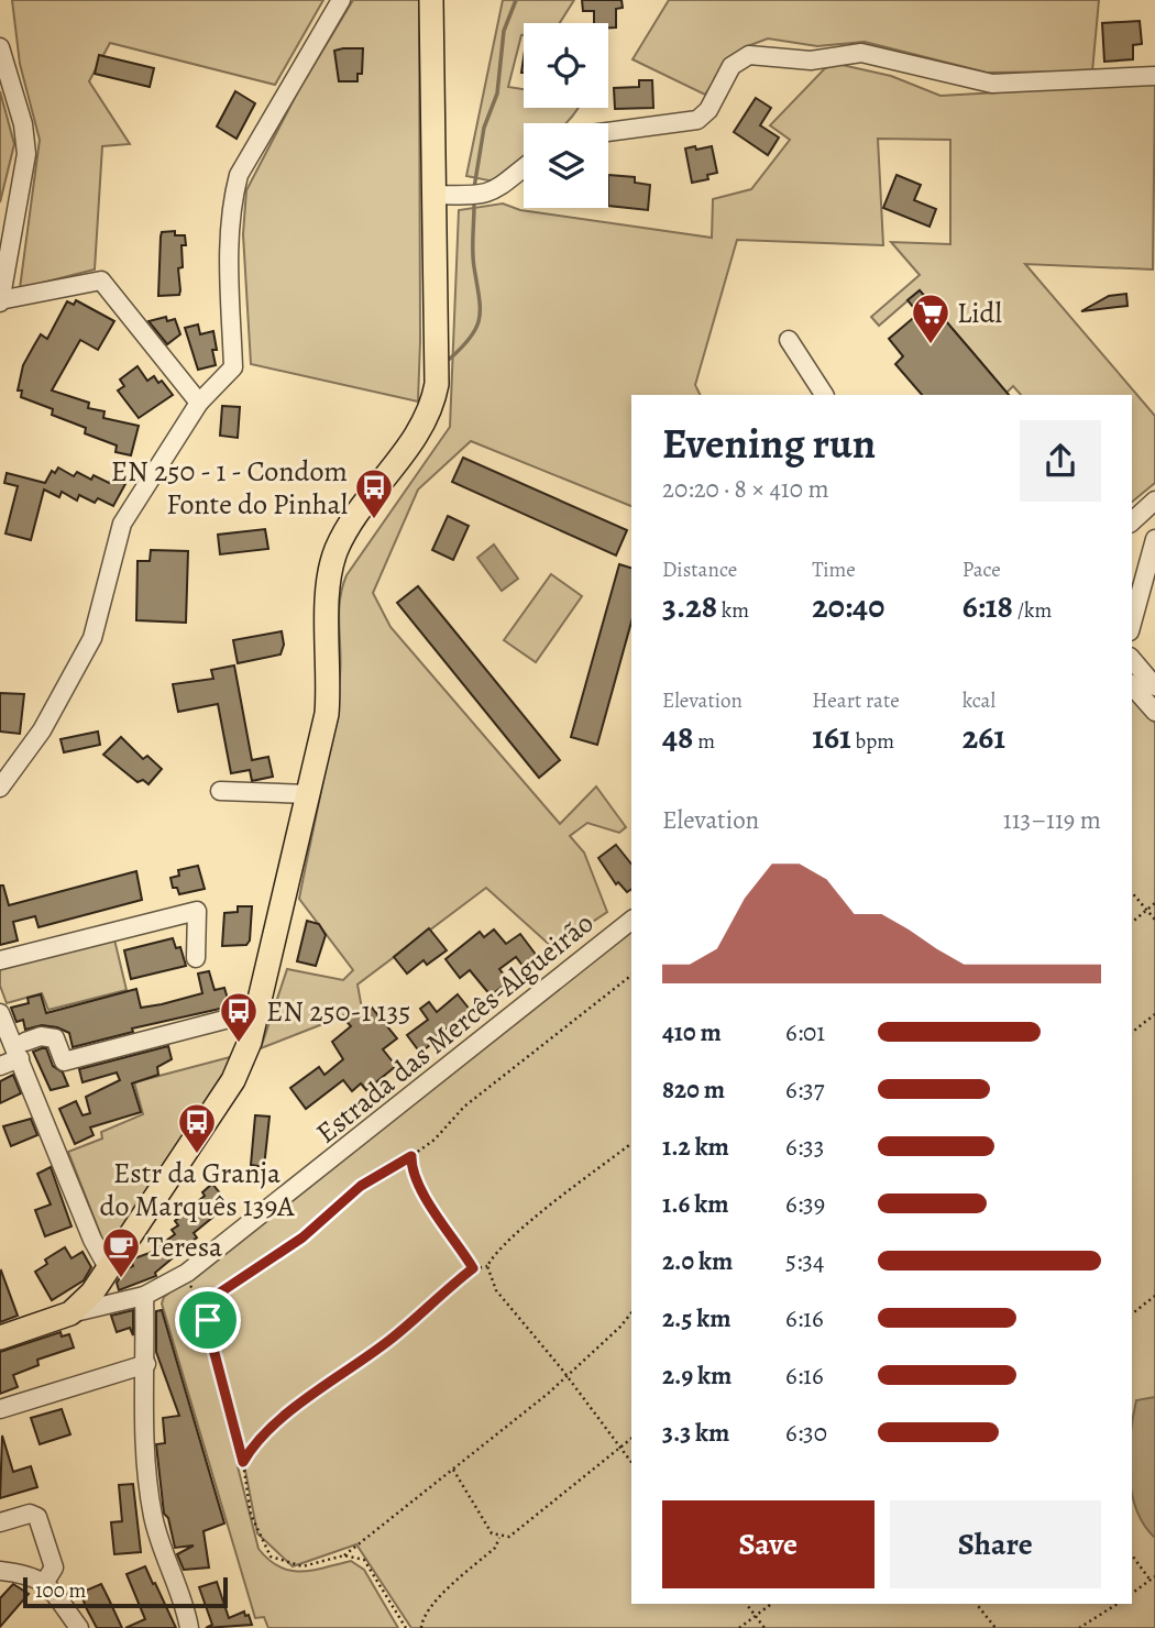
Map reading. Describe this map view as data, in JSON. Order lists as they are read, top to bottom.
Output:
{
  "streets": {
    "street": ["Estrada das Mercês-Algueirão"]
  },
  "places": {
    "supermarket": ["Lidl"],
    "bus stop": ["EN 250 - 1 - Condom Fonte do Pinhal", "EN 250-1 135", "Estr da Granja do Marquês 139A"],
    "cafe": ["Teresa"]
  },
  "scale_bar": "100 m",
  "page": {
    "heading": ["Evening run", "20:20 · 8 × 410 m"],
    "stats": [
      ["Distance", "3.28 km"],
      ["Time", "20:40"],
      ["Pace", "6:18 /km"],
      ["Elevation", "48 m"],
      ["Heart rate", "161 bpm"],
      ["kcal", "261"]
    ],
    "chart": ["Elevation", "113–119 m"],
    "list": [
      {
        "name": "410 m",
        "note": "6:01"
      },
      {
        "name": "820 m",
        "note": "6:37"
      },
      {
        "name": "1.2 km",
        "note": "6:33"
      },
      {
        "name": "1.6 km",
        "note": "6:39"
      },
      {
        "name": "2.0 km",
        "note": "5:34"
      },
      {
        "name": "2.5 km",
        "note": "6:16"
      },
      {
        "name": "2.9 km",
        "note": "6:16"
      },
      {
        "name": "3.3 km",
        "note": "6:30"
      }
    ],
    "buttons": ["Save", "Share"],
    "scale": "100 m"
  }
}
